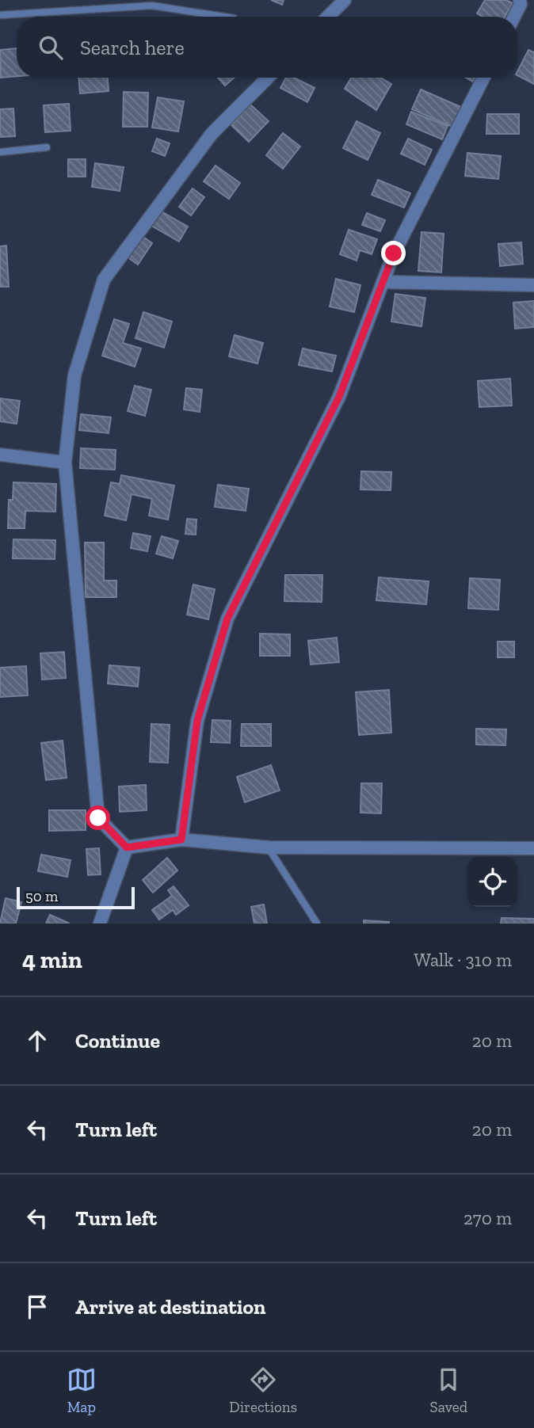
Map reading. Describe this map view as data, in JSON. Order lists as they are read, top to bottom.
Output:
{
  "scale_bar": "50 m",
  "page": {
    "search": "Search here",
    "scale": "50 m",
    "heading": ["4 min", "Walk · 310 m"],
    "list": [
      ["Continue", "20 m"],
      ["Turn left", "20 m"],
      ["Turn left", "270 m"],
      "Arrive at destination"
    ],
    "nav": ["Map", "Directions", "Saved"]
  }
}
